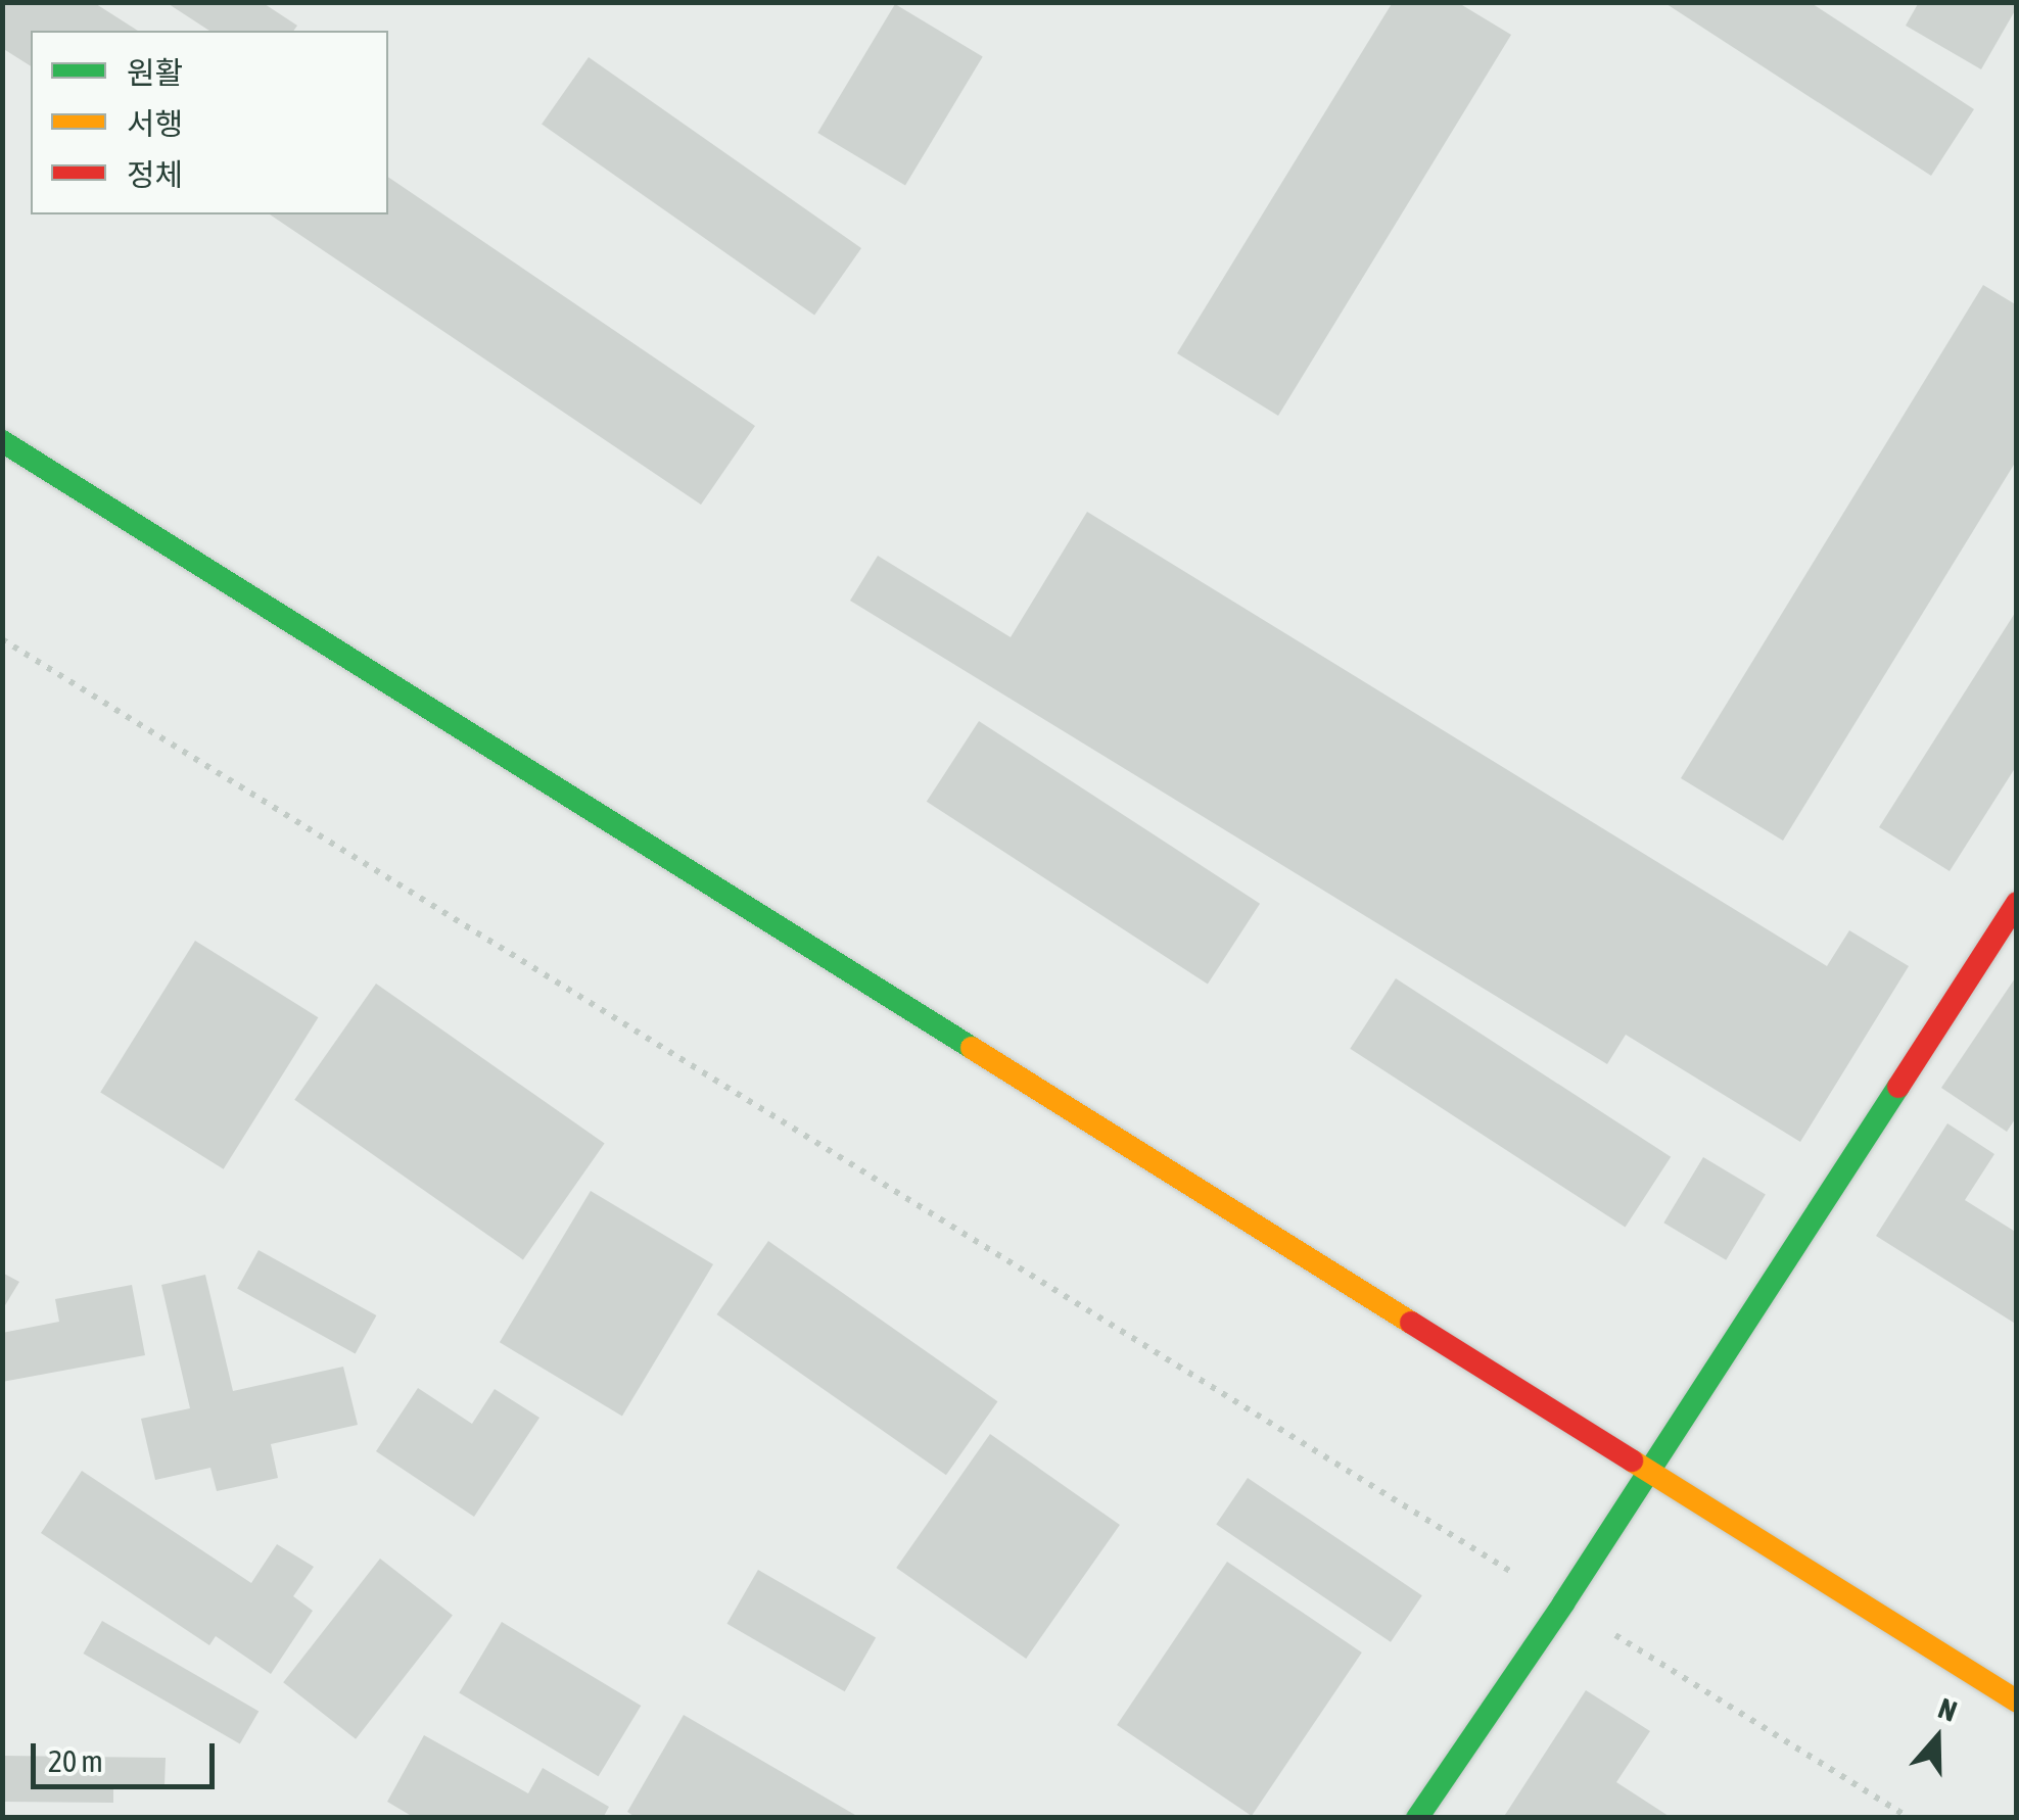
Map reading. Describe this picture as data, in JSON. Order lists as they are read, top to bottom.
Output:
{
  "legend": ["원활", "서행", "정체"],
  "scale_bar": "20 m",
  "north": "top"
}
